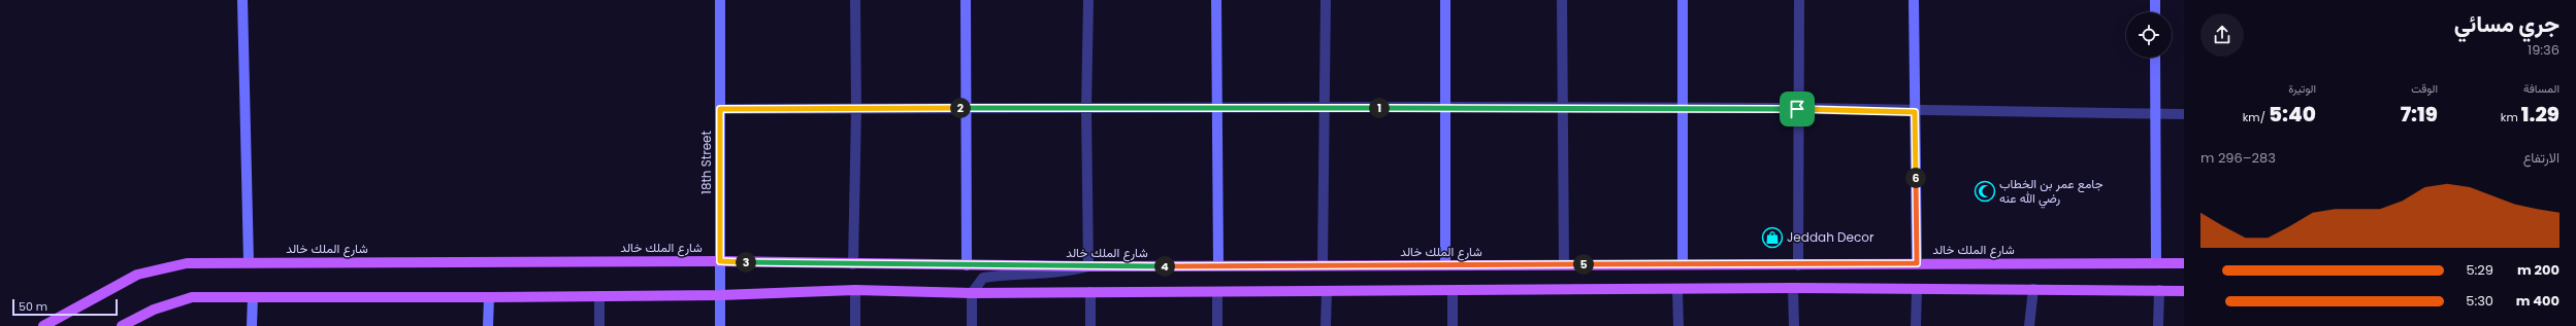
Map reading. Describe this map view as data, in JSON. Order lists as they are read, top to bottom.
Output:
{
  "streets": {
    "main road": ["شارع الملك خالد"],
    "street": ["18th Street"]
  },
  "crossings": [
    ["18th Street", "شارع الملك خالد"]
  ],
  "places": {
    "mosque": ["جامع عمر بن الخطاب رضي الله عنه"],
    "shop": ["Jeddah Decor"]
  },
  "scale_bar": "50 m",
  "page": {
    "heading": ["جري مسائي", "19:36"],
    "stats": [
      ["المسافة", "1.29 km"],
      ["الوقت", "7:19"],
      ["الوتيرة", "5:40 /km"]
    ],
    "pins": [
      "1",
      "2",
      "6",
      "3",
      "5",
      "4"
    ],
    "chart": ["الارتفاع", "283–296 m"],
    "list": [
      {
        "name": "200 m",
        "note": "5:29"
      },
      {
        "name": "400 m",
        "note": "5:30"
      }
    ],
    "scale": "50 m"
  }
}
